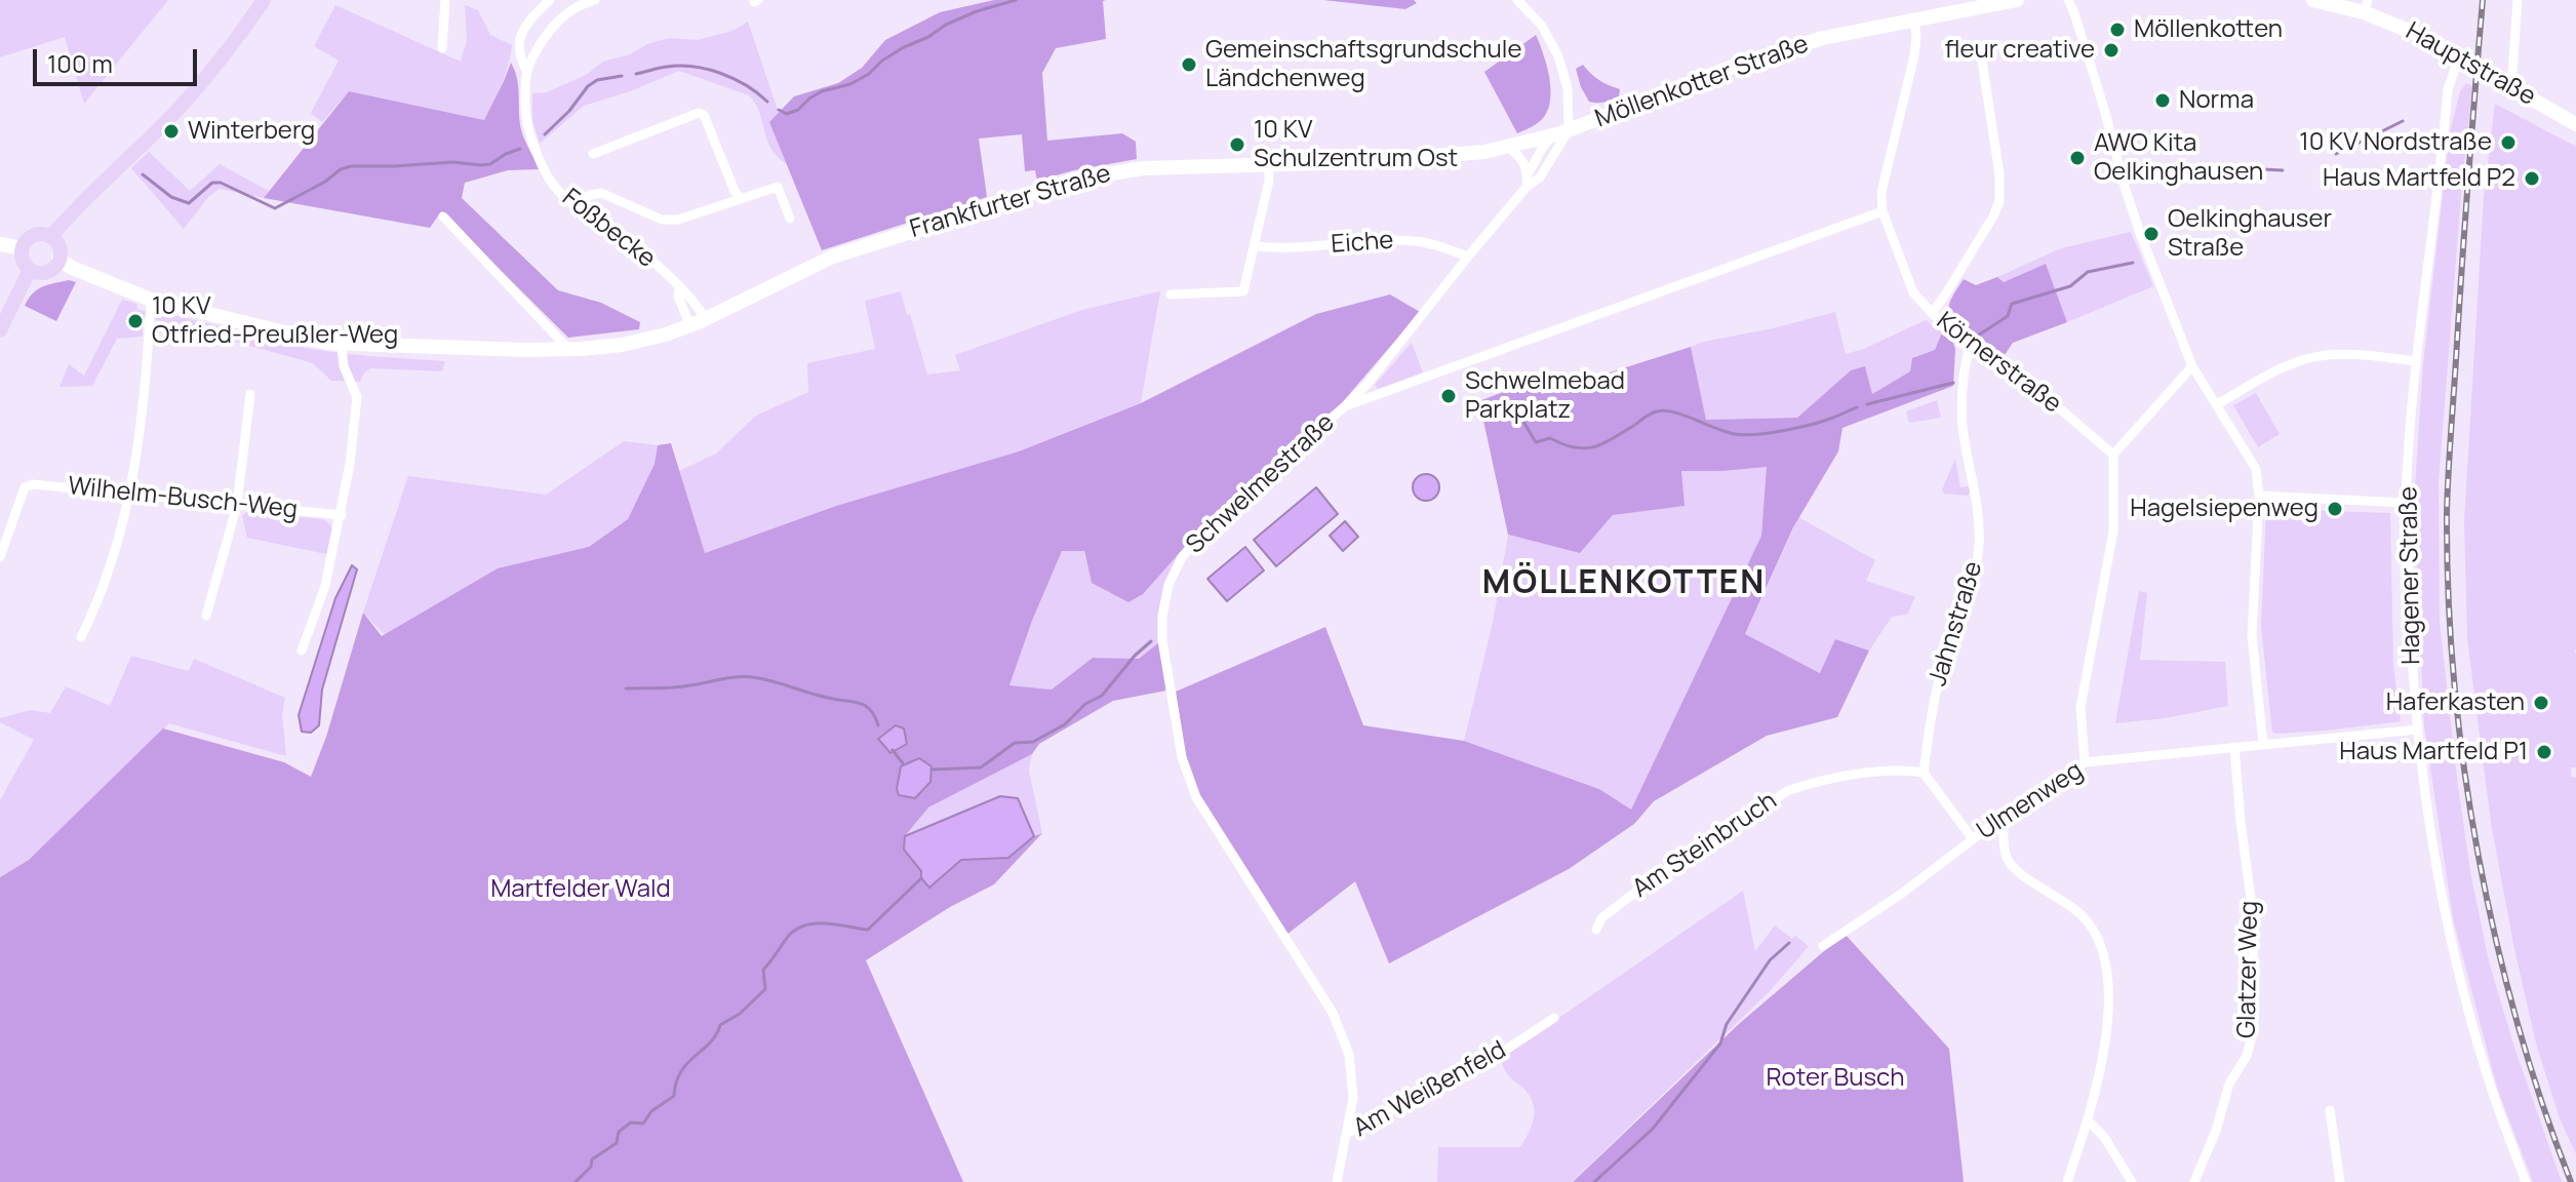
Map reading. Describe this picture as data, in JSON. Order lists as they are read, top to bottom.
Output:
{
  "streets": {
    "main road": ["Hauptstraße", "Möllenkotter Straße", "Frankfurter Straße"],
    "street": [
      "Foßbecke",
      "Eiche",
      "Körnerstraße",
      "Schwelmestraße",
      "Wilhelm-Busch-Weg",
      "Hagener Straße",
      "Jahnstraße",
      "Ulmenweg",
      "Am Steinbruch",
      "Glatzer Weg",
      "Am Weißenfeld"
    ]
  },
  "crossings": [
    ["Hauptstraße", "Hagener Straße"],
    ["Möllenkotter Straße", "Frankfurter Straße"],
    ["Möllenkotter Straße", "Eiche"],
    ["Möllenkotter Straße", "Körnerstraße"],
    ["Möllenkotter Straße", "Schwelmestraße"],
    ["Frankfurter Straße", "Foßbecke"],
    ["Körnerstraße", "Schwelmestraße"],
    ["Körnerstraße", "Jahnstraße"],
    ["Schwelmestraße", "Am Weißenfeld"],
    ["Hagener Straße", "Ulmenweg"],
    ["Jahnstraße", "Am Steinbruch"],
    ["Ulmenweg", "Glatzer Weg"]
  ],
  "districts": ["MÖLLENKOTTEN"],
  "parks": ["Martfelder Wald", "Roter Busch"],
  "places": [
    "Möllenkotten",
    "fleur creative",
    "Gemeinschaftsgrundschule Ländchenweg",
    "Norma",
    "Winterberg",
    "10 KV Nordstraße",
    "10 KV Schulzentrum Ost",
    "AWO Kita Oelkinghausen",
    "Haus Martfeld P2",
    "Oelkinghauser Straße",
    "10 KV Otfried-Preußler-Weg",
    "Schwelmebad Parkplatz",
    "Hagelsiepenweg",
    "Haferkasten",
    "Haus Martfeld P1"
  ],
  "scale_bar": "100 m"
}
